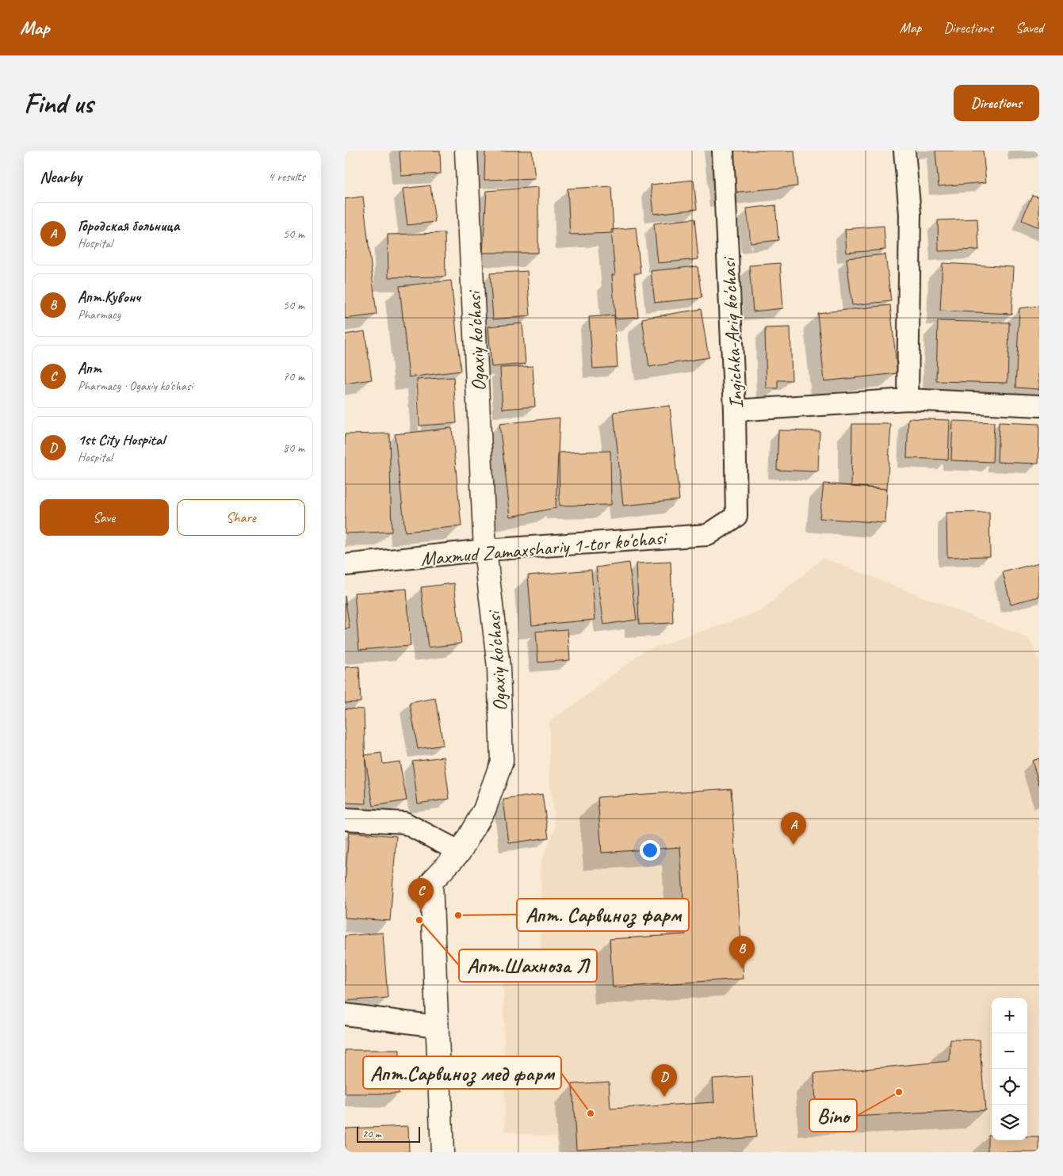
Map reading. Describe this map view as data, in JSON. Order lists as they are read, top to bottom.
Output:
{
  "streets": {
    "street": ["Ingichka-Ariq ko'chasi", "Ogaxiy ko'chasi", "Maxmud Zamaxshariy 1-tor ko'chasi"]
  },
  "crossings": [
    ["Ingichka-Ariq ko'chasi", "Maxmud Zamaxshariy 1-tor ko'chasi"],
    ["Ogaxiy ko'chasi", "Maxmud Zamaxshariy 1-tor ko'chasi"]
  ],
  "places": [
    "Апт. Сарвиноз фарм",
    "Апт.Шахноза Л",
    "Bino",
    "Апт.Сарвиноз мед фарм"
  ],
  "scale_bar": "20 m",
  "page": {
    "header": "Map",
    "nav": ["Map", "Directions", "Saved"],
    "buttons": [
      "Directions",
      ["Save", "Share"]
    ],
    "title": "Find us",
    "heading": ["Nearby", "4 results"],
    "list": [
      {
        "mark": "A",
        "name": "Городская больница",
        "note": "Hospital",
        "value": "50 m"
      },
      {
        "mark": "B",
        "name": "Апт.Кувонч",
        "note": "Pharmacy",
        "value": "50 m"
      },
      {
        "mark": "C",
        "name": "Апт",
        "note": "Pharmacy · Ogaxiy ko'chasi",
        "value": "70 m"
      },
      {
        "mark": "D",
        "name": "1st City Hospital",
        "note": "Hospital",
        "value": "80 m"
      }
    ],
    "pins": [
      "A",
      "C",
      "B",
      "D"
    ],
    "map_buttons": ["+", "−"],
    "scale": "20 m"
  }
}
